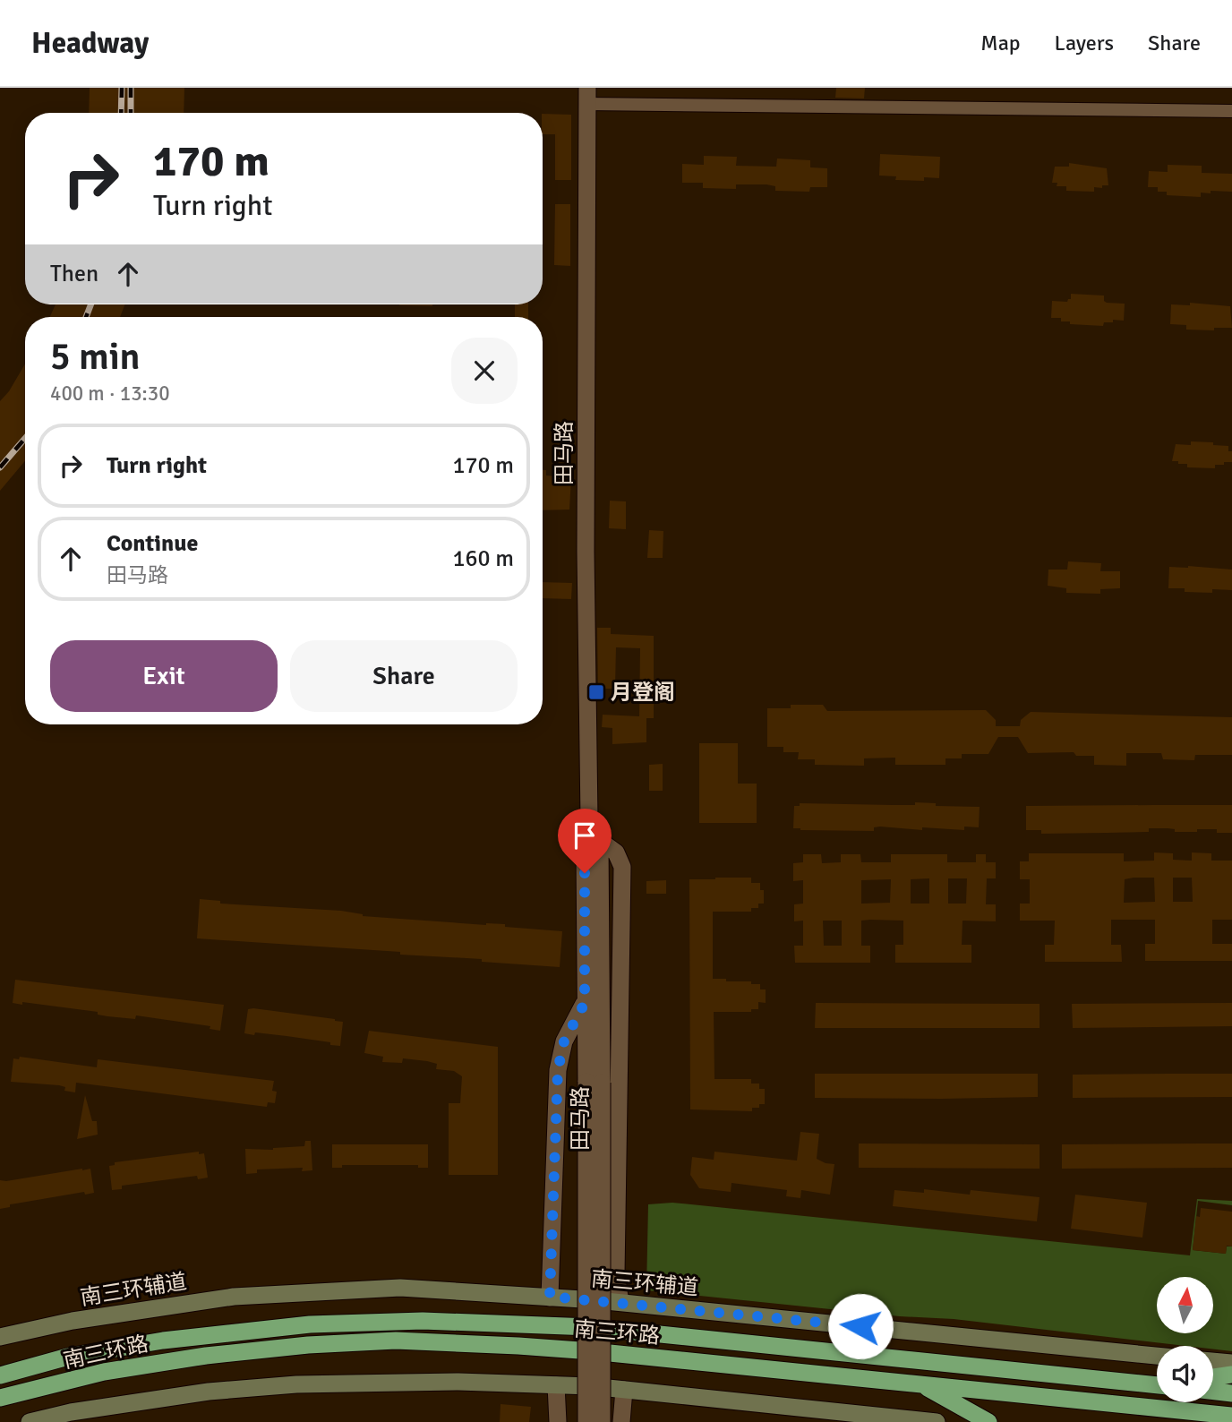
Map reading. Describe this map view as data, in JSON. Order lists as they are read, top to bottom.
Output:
{
  "streets": {
    "highway": ["南三环路"],
    "main road": ["南三环辅道"],
    "street": ["田马路"]
  },
  "places": {
    "transit": ["月登阁"]
  },
  "north": "top",
  "page": {
    "header": "Headway",
    "nav": ["Map", "Layers", "Share"],
    "turn": ["170 m", "Turn right"],
    "then": "Then",
    "heading": ["5 min", "400 m · 13:30"],
    "list": [
      {
        "name": "Turn right",
        "value": "170 m"
      },
      {
        "name": "Continue",
        "note": "田马路",
        "value": "160 m"
      }
    ],
    "buttons": ["Exit", "Share"]
  }
}
